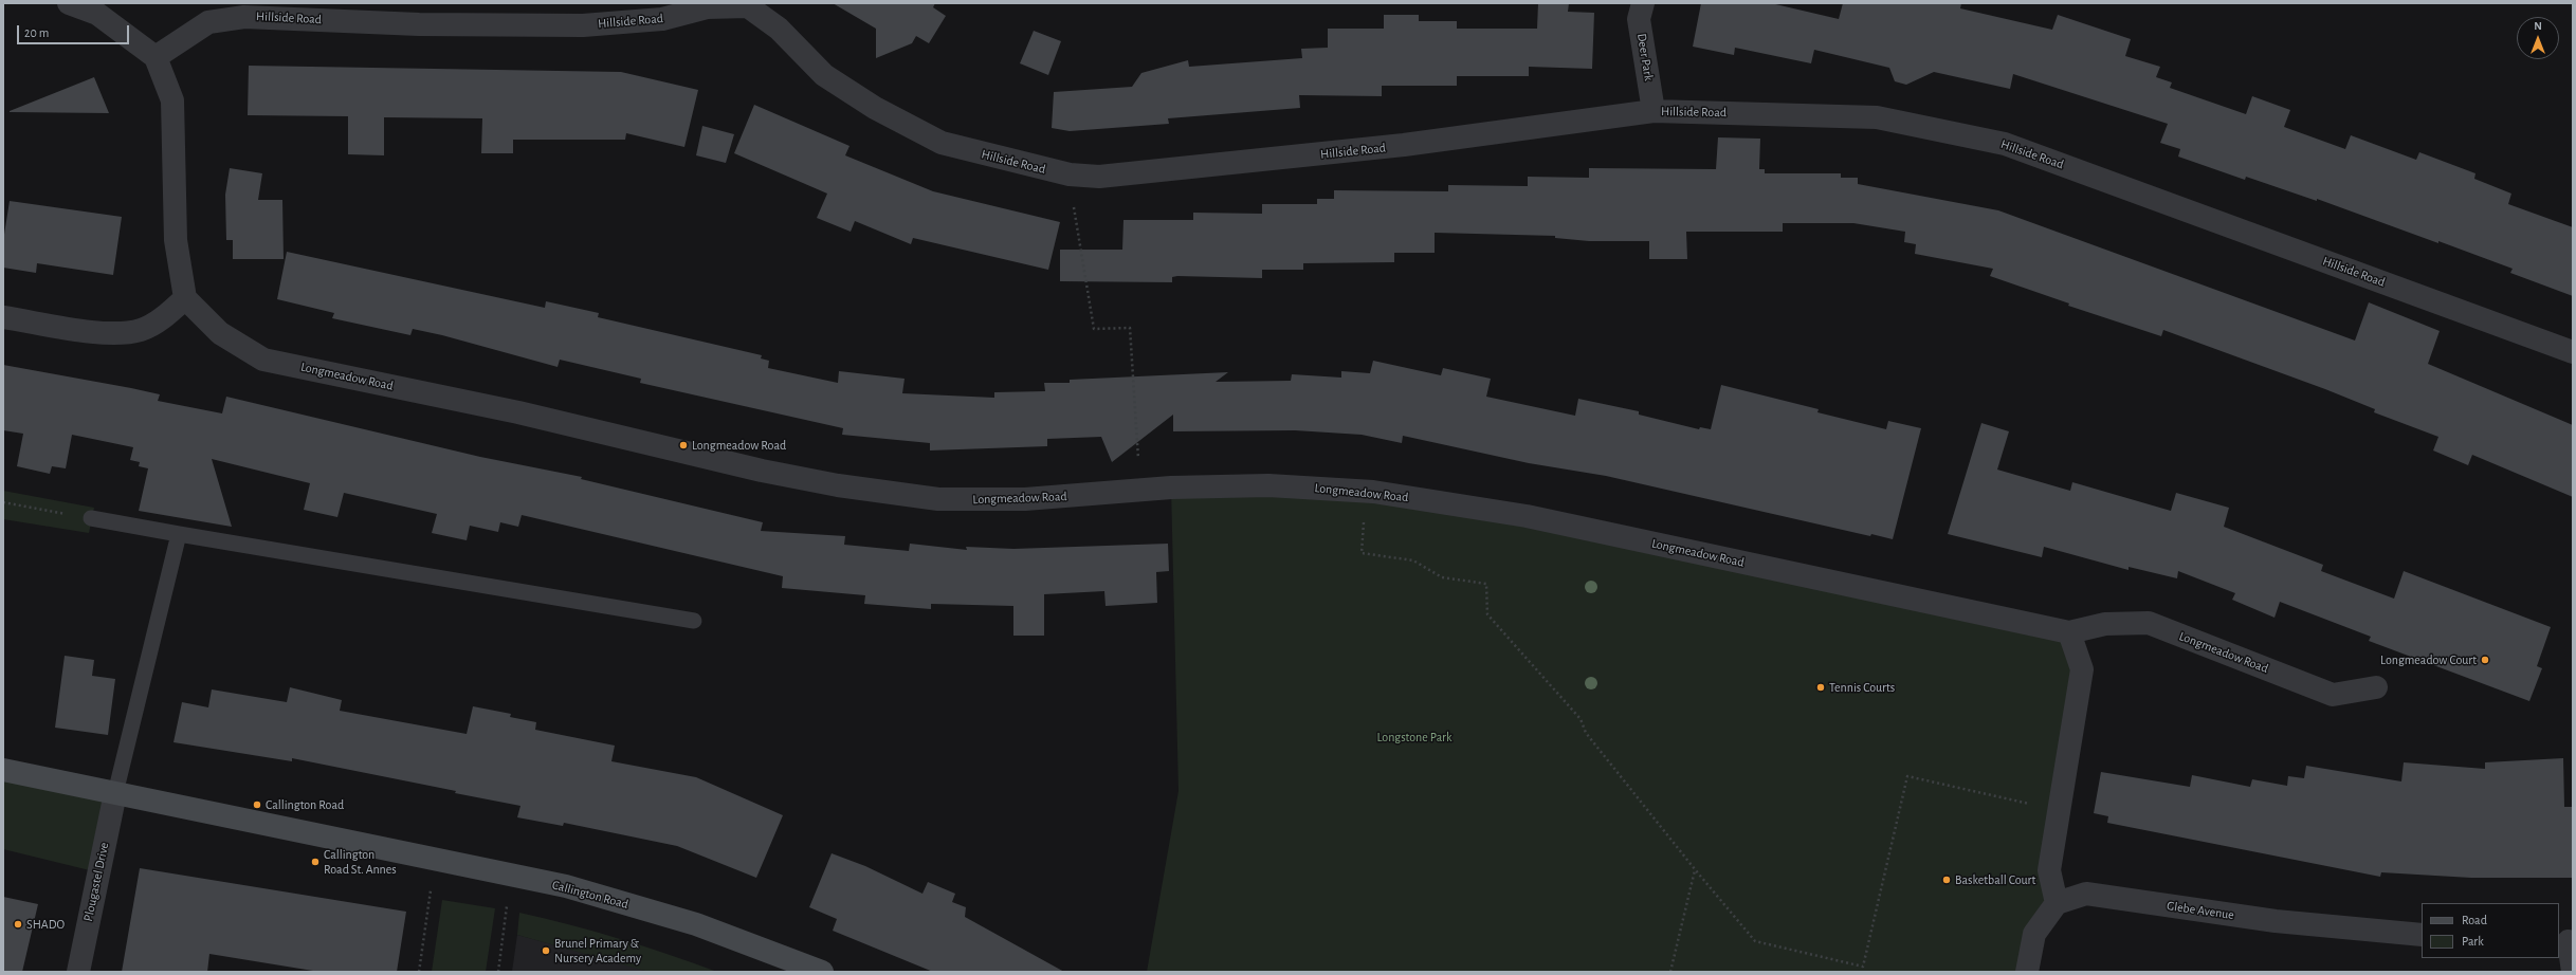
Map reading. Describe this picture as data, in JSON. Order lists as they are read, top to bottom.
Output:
{
  "streets": {
    "street": [
      "Hillside Road",
      "Deer Park",
      "Longmeadow Road",
      "Plougastel Drive",
      "Callington Road",
      "Glebe Avenue"
    ]
  },
  "crossings": [
    ["Hillside Road", "Deer Park"],
    ["Plougastel Drive", "Callington Road"]
  ],
  "parks": ["Longstone Park"],
  "places": [
    "Longmeadow Road",
    "Longmeadow Court",
    "Tennis Courts",
    "Callington Road",
    "Callington Road St. Annes",
    "Basketball Court",
    "SHADO",
    "Brunel Primary & Nursery Academy"
  ],
  "legend": ["Road", "Park"],
  "scale_bar": "20 m",
  "north": "top"
}
